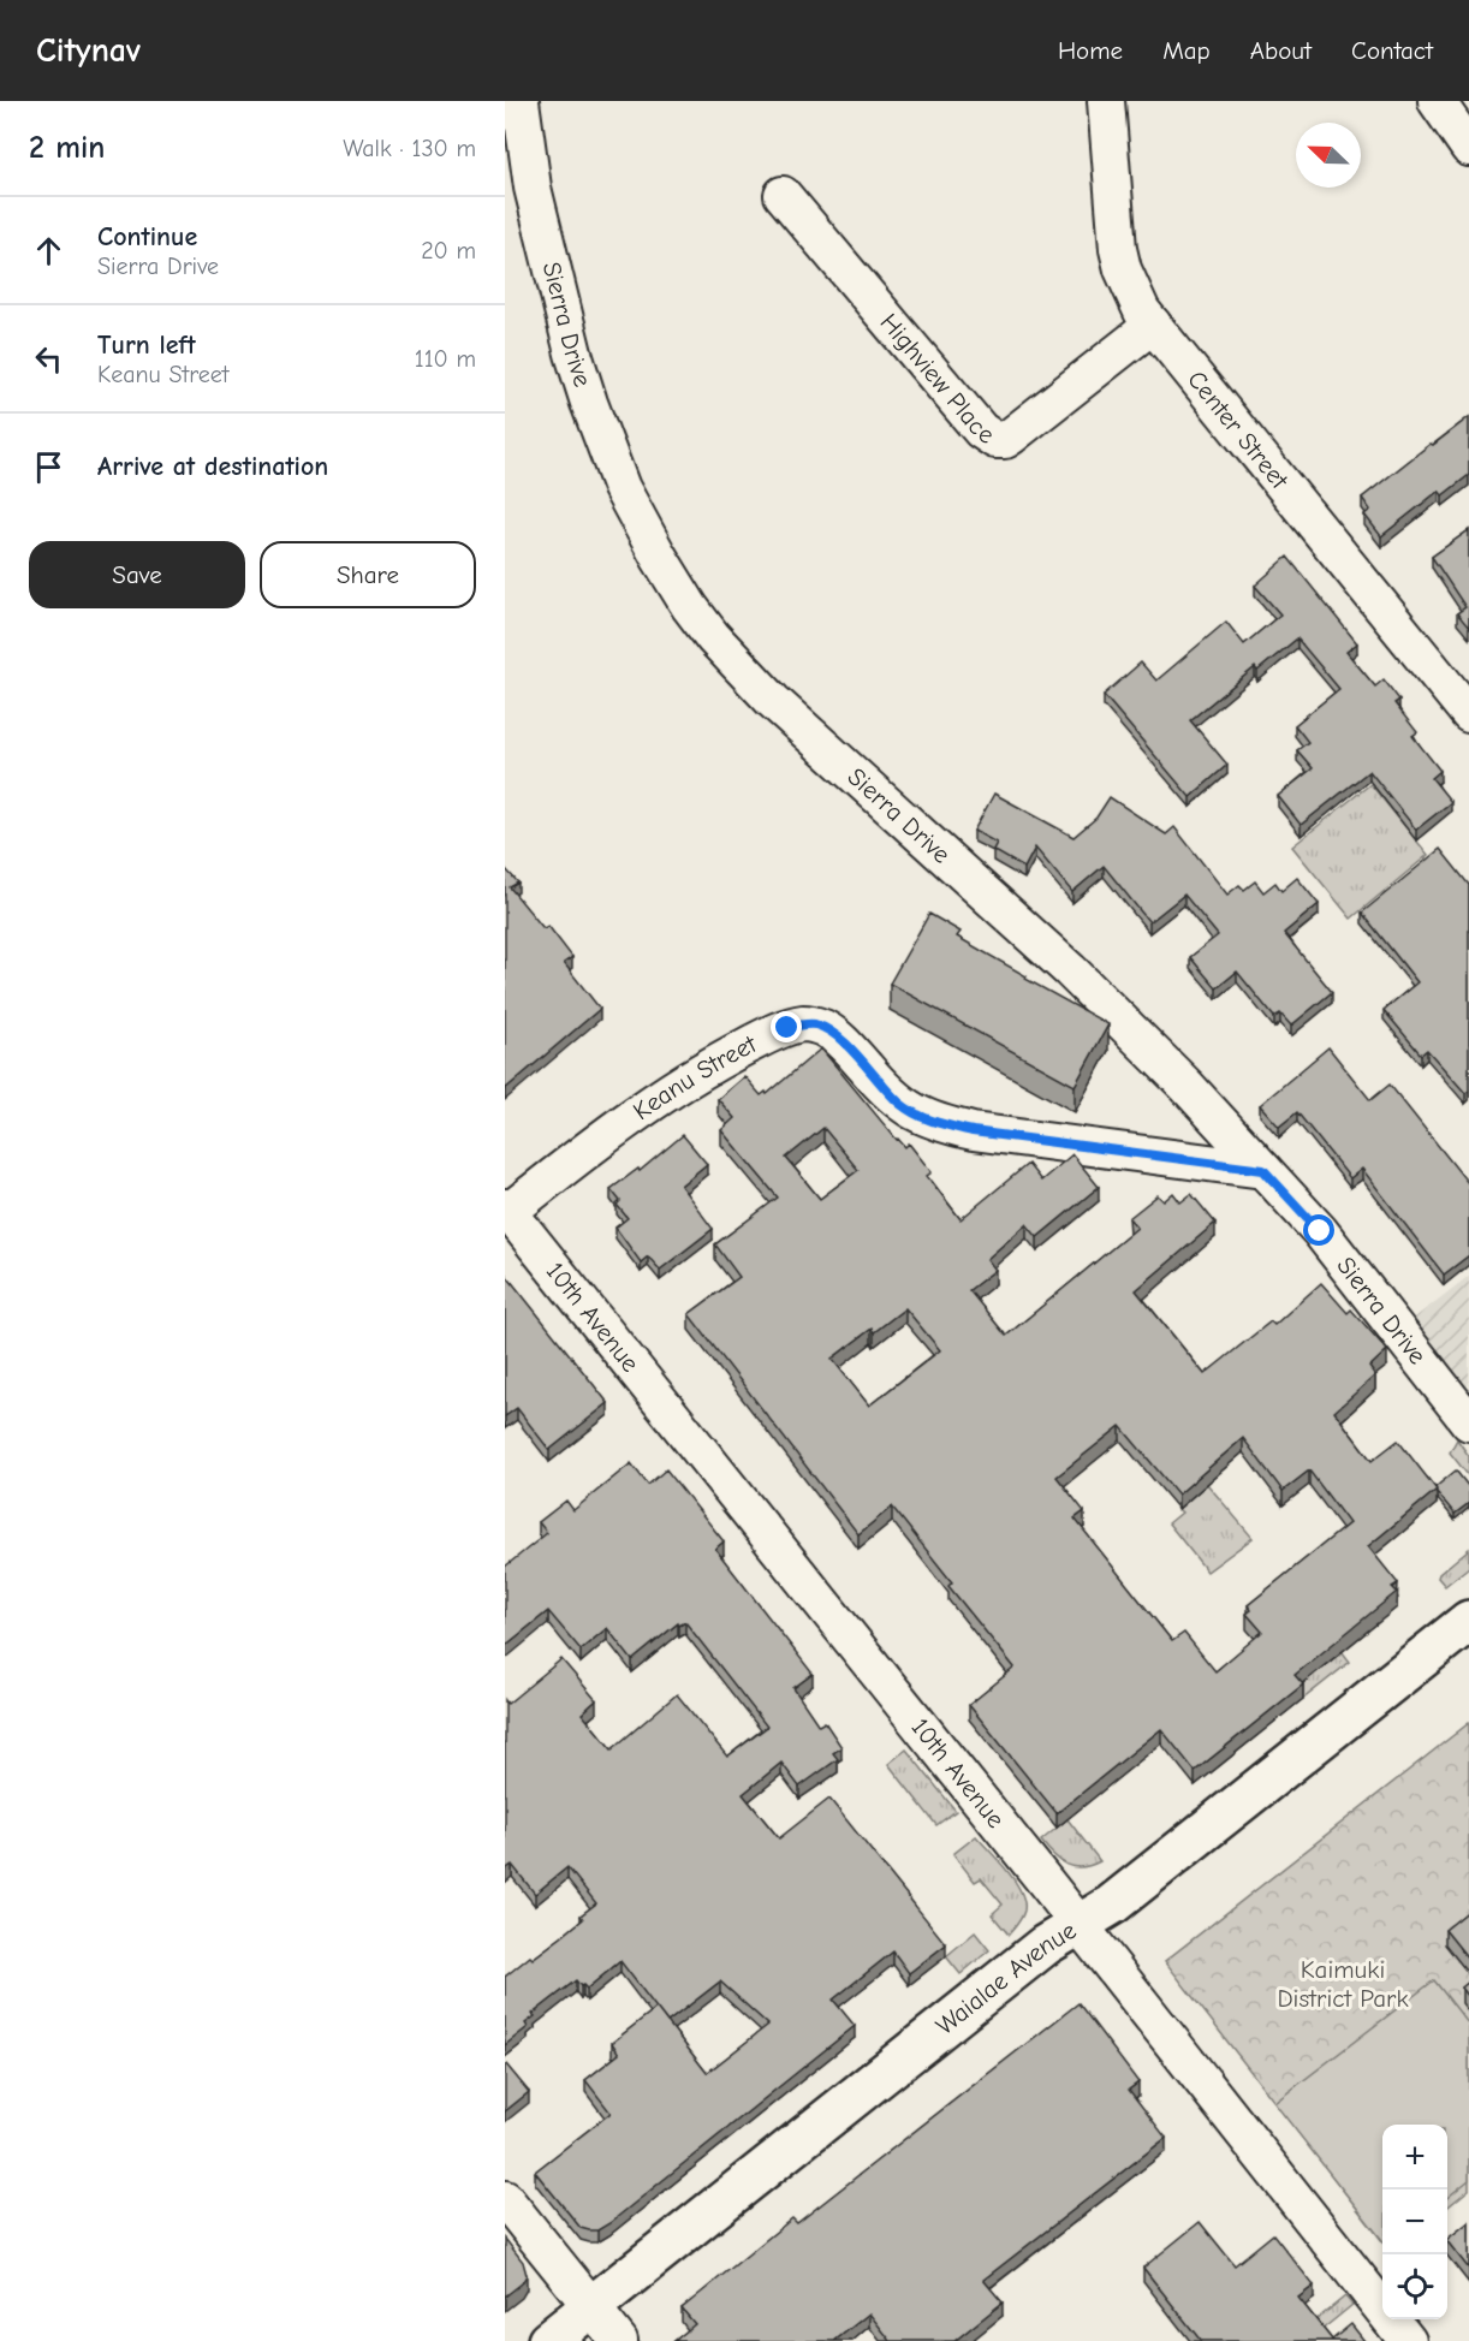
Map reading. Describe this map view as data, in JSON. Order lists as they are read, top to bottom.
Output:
{
  "streets": {
    "main road": ["Waialae Avenue"],
    "street": [
      "Sierra Drive",
      "Highview Place",
      "Center Street",
      "Keanu Street",
      "10th Avenue"
    ]
  },
  "crossings": [
    ["Sierra Drive", "Keanu Street"],
    ["Highview Place", "Center Street"],
    ["Keanu Street", "10th Avenue"],
    ["10th Avenue", "Waialae Avenue"]
  ],
  "parks": ["Kaimuki District Park"],
  "north": "top left",
  "page": {
    "header": "Citynav",
    "nav": [
      "Home",
      "Map",
      "About",
      "Contact"
    ],
    "heading": ["2 min", "Walk · 130 m"],
    "list": [
      ["Continue", "Sierra Drive", "20 m"],
      ["Turn left", "Keanu Street", "110 m"],
      "Arrive at destination"
    ],
    "buttons": ["Save", "Share"],
    "map_buttons": ["+", "−"]
  }
}
